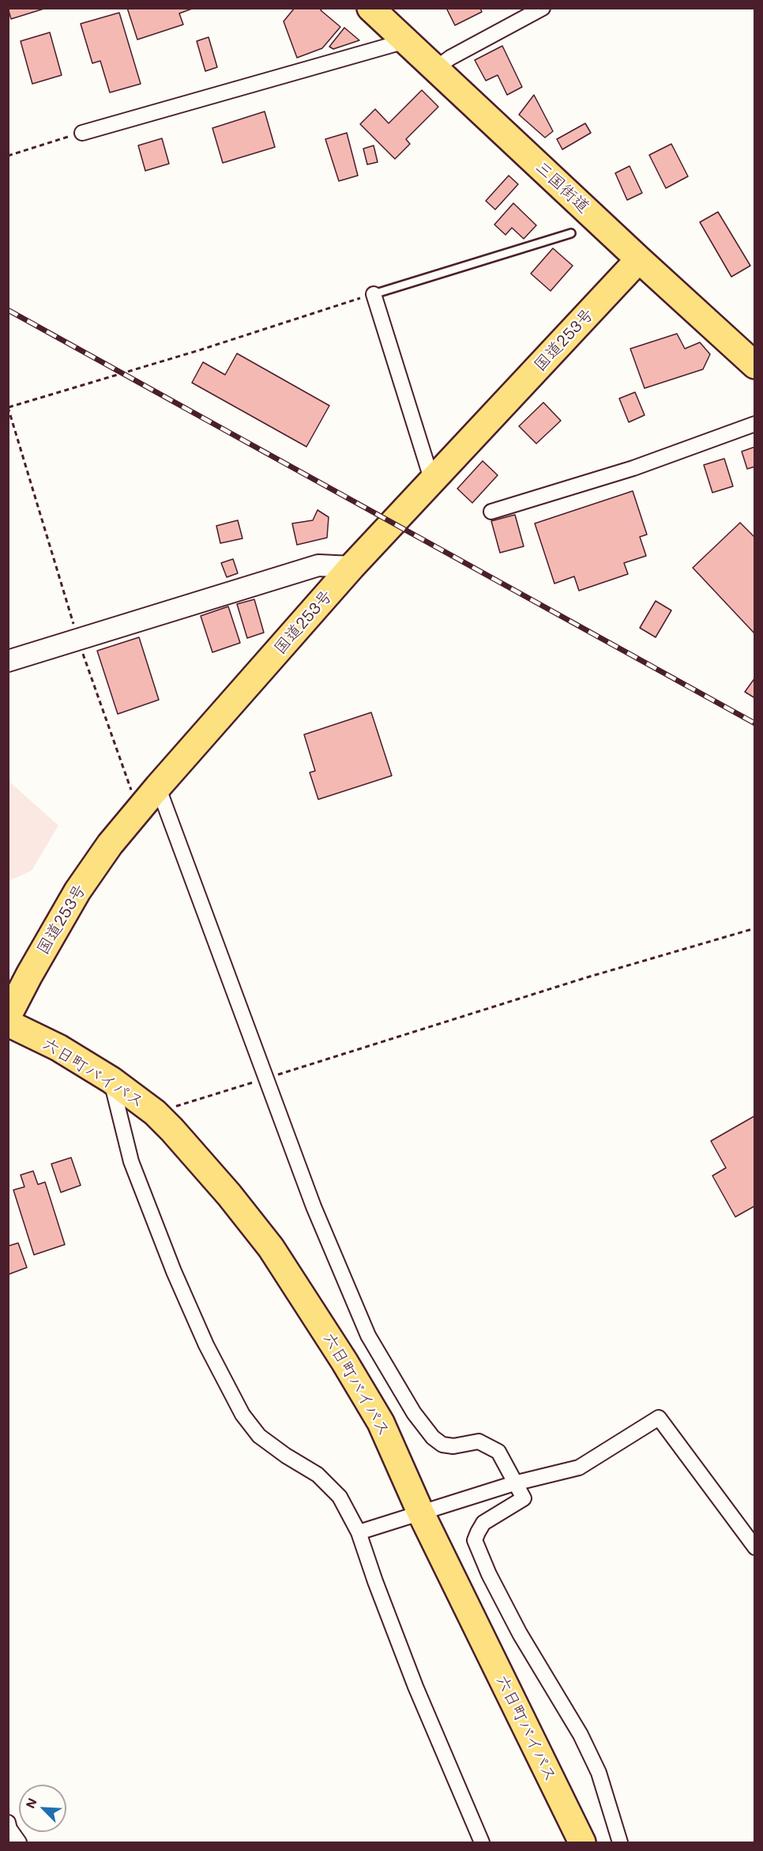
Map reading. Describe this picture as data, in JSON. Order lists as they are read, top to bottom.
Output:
{
  "streets": {
    "highway": ["三国街道", "国道253号", "六日町バイパス"]
  },
  "crossings": [
    ["三国街道", "国道253号"]
  ],
  "north": "top left"
}
